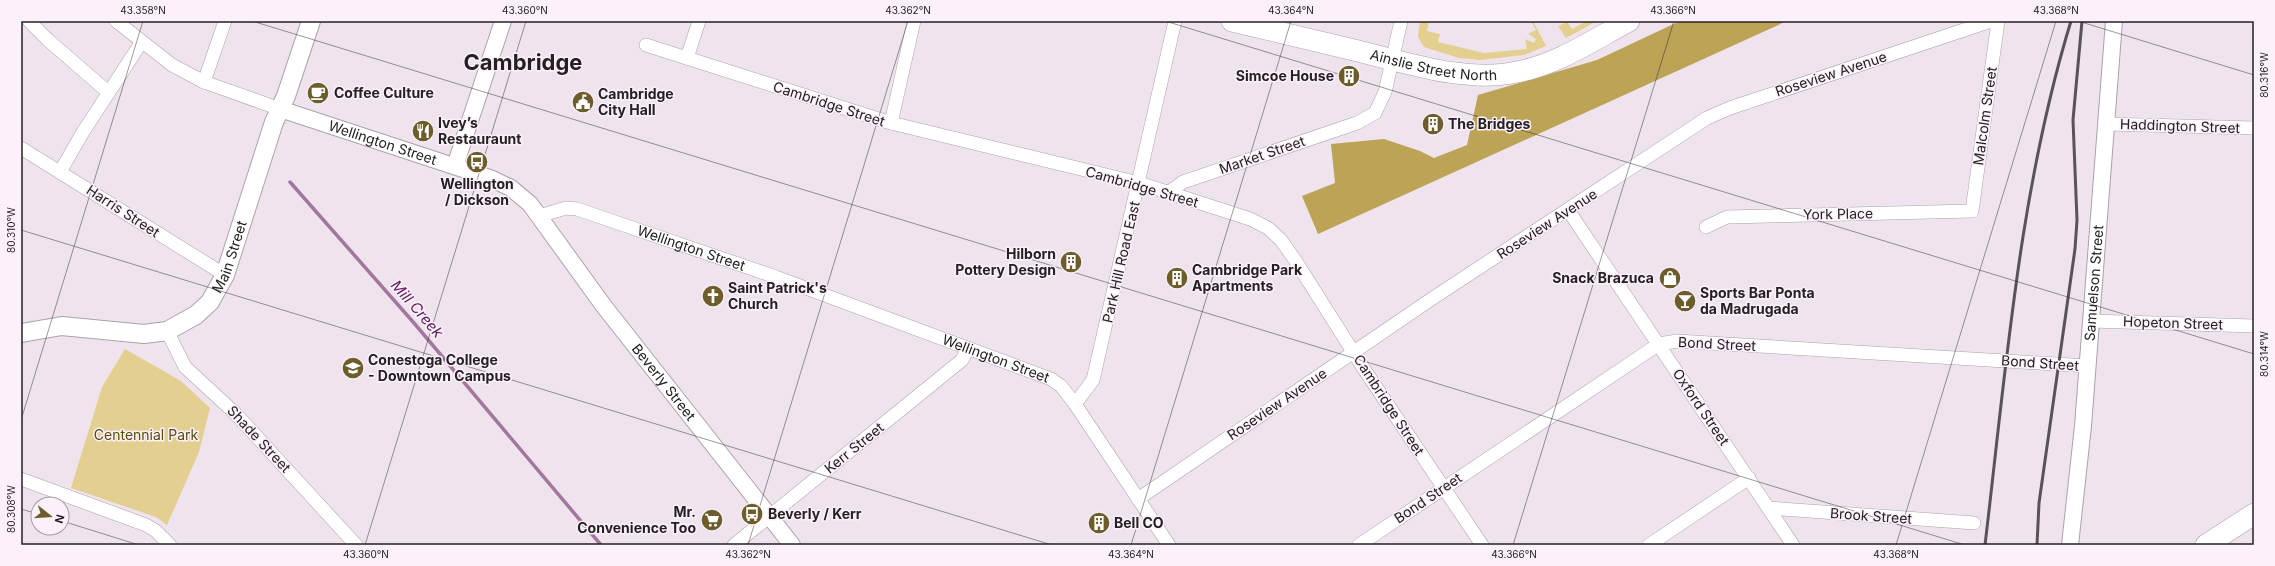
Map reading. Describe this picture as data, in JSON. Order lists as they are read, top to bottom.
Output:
{
  "streets": {
    "main road": ["Ainslie Street North", "Main Street"],
    "street": [
      "Roseview Avenue",
      "Cambridge Street",
      "Malcolm Street",
      "Haddington Street",
      "Wellington Street",
      "Market Street",
      "Harris Street",
      "York Place",
      "Park Hill Road East",
      "Samuelson Street",
      "Hopeton Street",
      "Bond Street",
      "Beverly Street",
      "Oxford Street",
      "Shade Street",
      "Kerr Street",
      "Brook Street"
    ]
  },
  "crossings": [
    ["Ainslie Street North", "Market Street"],
    ["Roseview Avenue", "Cambridge Street"],
    ["Roseview Avenue", "Wellington Street"],
    ["Roseview Avenue", "Oxford Street"],
    ["Cambridge Street", "Market Street"],
    ["Cambridge Street", "Park Hill Road East"],
    ["Cambridge Street", "Bond Street"],
    ["Malcolm Street", "York Place"],
    ["Haddington Street", "Samuelson Street"],
    ["Wellington Street", "Main Street"],
    ["Wellington Street", "Park Hill Road East"],
    ["Wellington Street", "Beverly Street"],
    ["Wellington Street", "Kerr Street"],
    ["Harris Street", "Main Street"],
    ["Main Street", "Shade Street"],
    ["Samuelson Street", "Hopeton Street"],
    ["Samuelson Street", "Bond Street"],
    ["Bond Street", "Oxford Street"],
    ["Beverly Street", "Kerr Street"],
    ["Oxford Street", "Brook Street"]
  ],
  "districts": ["Cambridge"],
  "water": ["Mill Creek"],
  "parks": ["Centennial Park"],
  "places": {
    "building": [
      "Simcoe House",
      "The Bridges",
      "Hilborn Pottery Design",
      "Cambridge Park Apartments",
      "Bell CO"
    ],
    "cafe": ["Coffee Culture"],
    "public building": ["Cambridge City Hall"],
    "restaurant": ["Ivey’s Restauraunt"],
    "bus stop": ["Wellington / Dickson", "Beverly / Kerr"],
    "shop": ["Snack Brazuca"],
    "church": ["Saint Patrick's Church"],
    "bar": ["Sports Bar Ponta da Madrugada"],
    "school or university": ["Conestoga College - Downtown Campus"],
    "supermarket": ["Mr. Convenience Too"]
  },
  "north": "right",
  "coordinates": [
    "43.358°N",
    "43.360°N",
    "43.362°N",
    "43.364°N",
    "43.366°N",
    "43.368°N",
    "80.316°W",
    "80.310°W",
    "80.314°W",
    "80.308°W"
  ]
}
